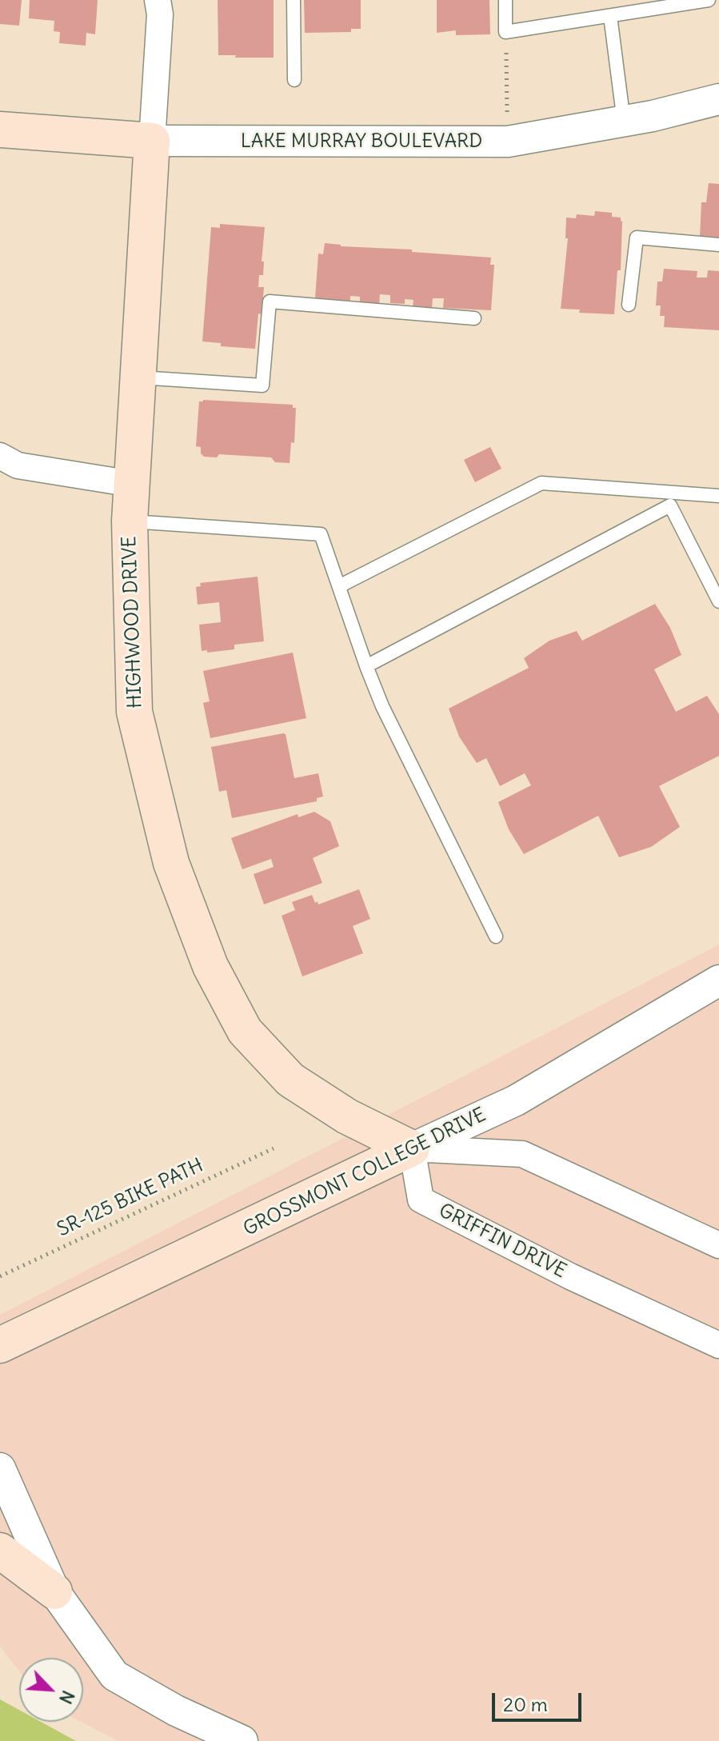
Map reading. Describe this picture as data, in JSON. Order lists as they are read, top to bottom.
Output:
{
  "streets": {
    "main road": ["LAKE MURRAY BOULEVARD", "HIGHWOOD DRIVE", "GROSSMONT COLLEGE DRIVE"],
    "street": ["GRIFFIN DRIVE"],
    "path": ["SR-125 BIKE PATH"]
  },
  "crossings": [
    ["LAKE MURRAY BOULEVARD", "HIGHWOOD DRIVE"],
    ["HIGHWOOD DRIVE", "GROSSMONT COLLEGE DRIVE"],
    ["HIGHWOOD DRIVE", "GRIFFIN DRIVE"],
    ["GROSSMONT COLLEGE DRIVE", "GRIFFIN DRIVE"]
  ],
  "scale_bar": "20 m",
  "north": "bottom right"
}
